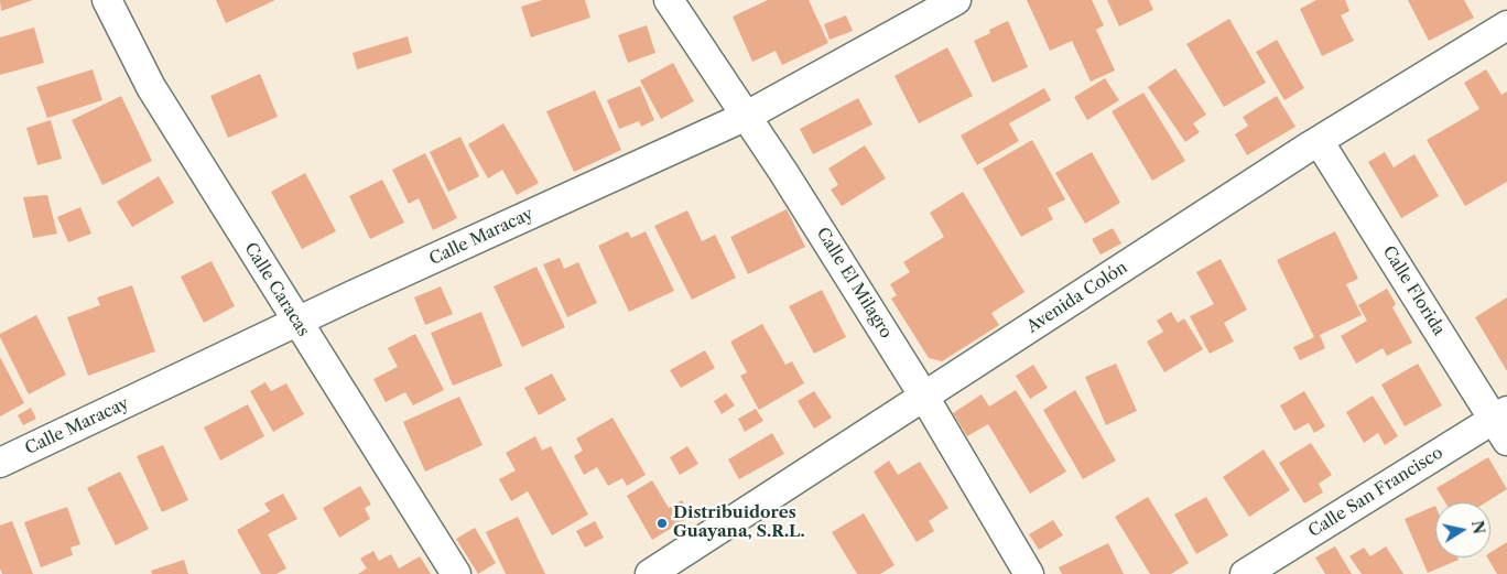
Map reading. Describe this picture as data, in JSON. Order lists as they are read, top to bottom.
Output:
{
  "streets": {
    "street": [
      "Calle Maracay",
      "Calle El Milagro",
      "Calle Caracas",
      "Calle Florida",
      "Avenida Colón",
      "Calle San Francisco"
    ]
  },
  "crossings": [
    ["Calle Maracay", "Calle El Milagro"],
    ["Calle Maracay", "Calle Caracas"],
    ["Calle El Milagro", "Avenida Colón"],
    ["Calle Florida", "Avenida Colón"],
    ["Calle Florida", "Calle San Francisco"]
  ],
  "places": ["Distribuidores Guayana, S.R.L."],
  "north": "right"
}
